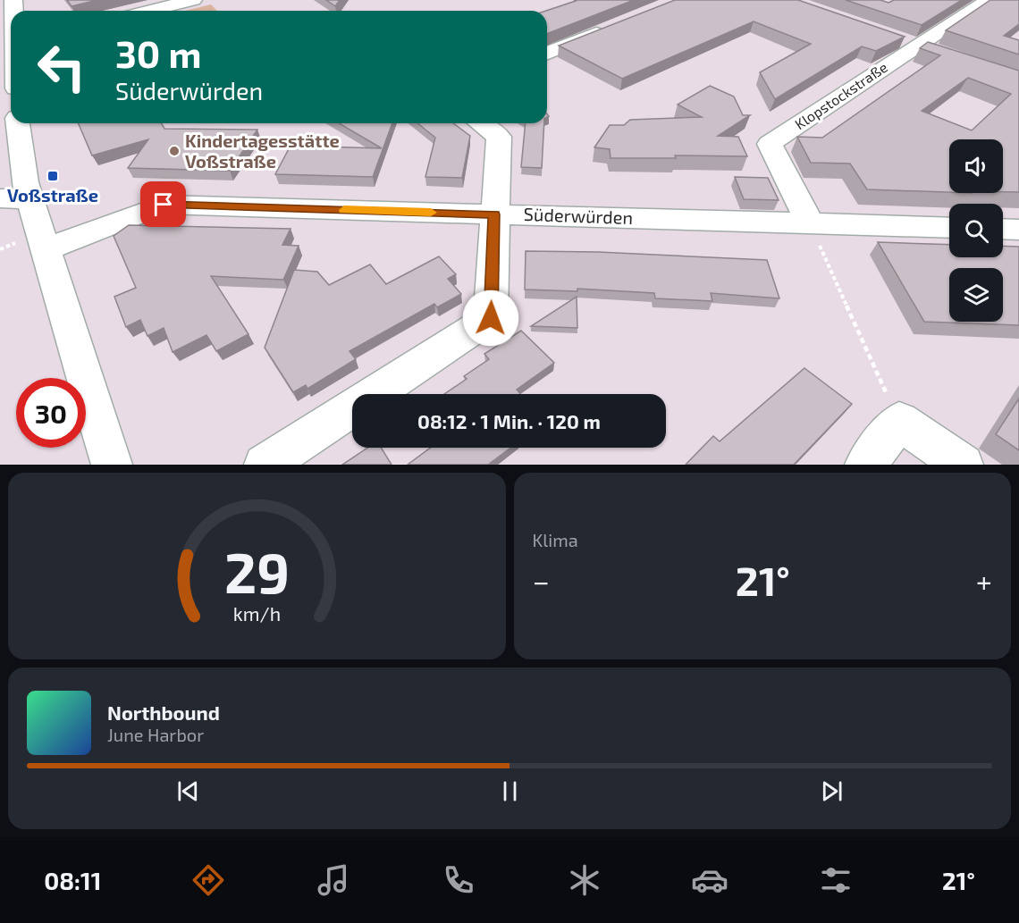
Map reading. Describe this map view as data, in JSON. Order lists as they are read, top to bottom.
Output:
{
  "streets": {
    "street": ["Klopstockstraße", "Süderwürden"]
  },
  "crossings": [
    ["Klopstockstraße", "Süderwürden"]
  ],
  "places": {
    "other": ["Kindertagesstätte Voßstraße"],
    "transit": ["Voßstraße"]
  },
  "page": {
    "turn": ["30 m", "Süderwürden"],
    "limit": "30",
    "trip": "08:12 · 1 Min. · 120 m",
    "tile": "Klima",
    "heat": ["−", "21°", "+"],
    "song": ["Northbound", "June Harbor"],
    "tabs": ["08:11", "21°"],
    "gauge": ["29", "km/h"]
  }
}
